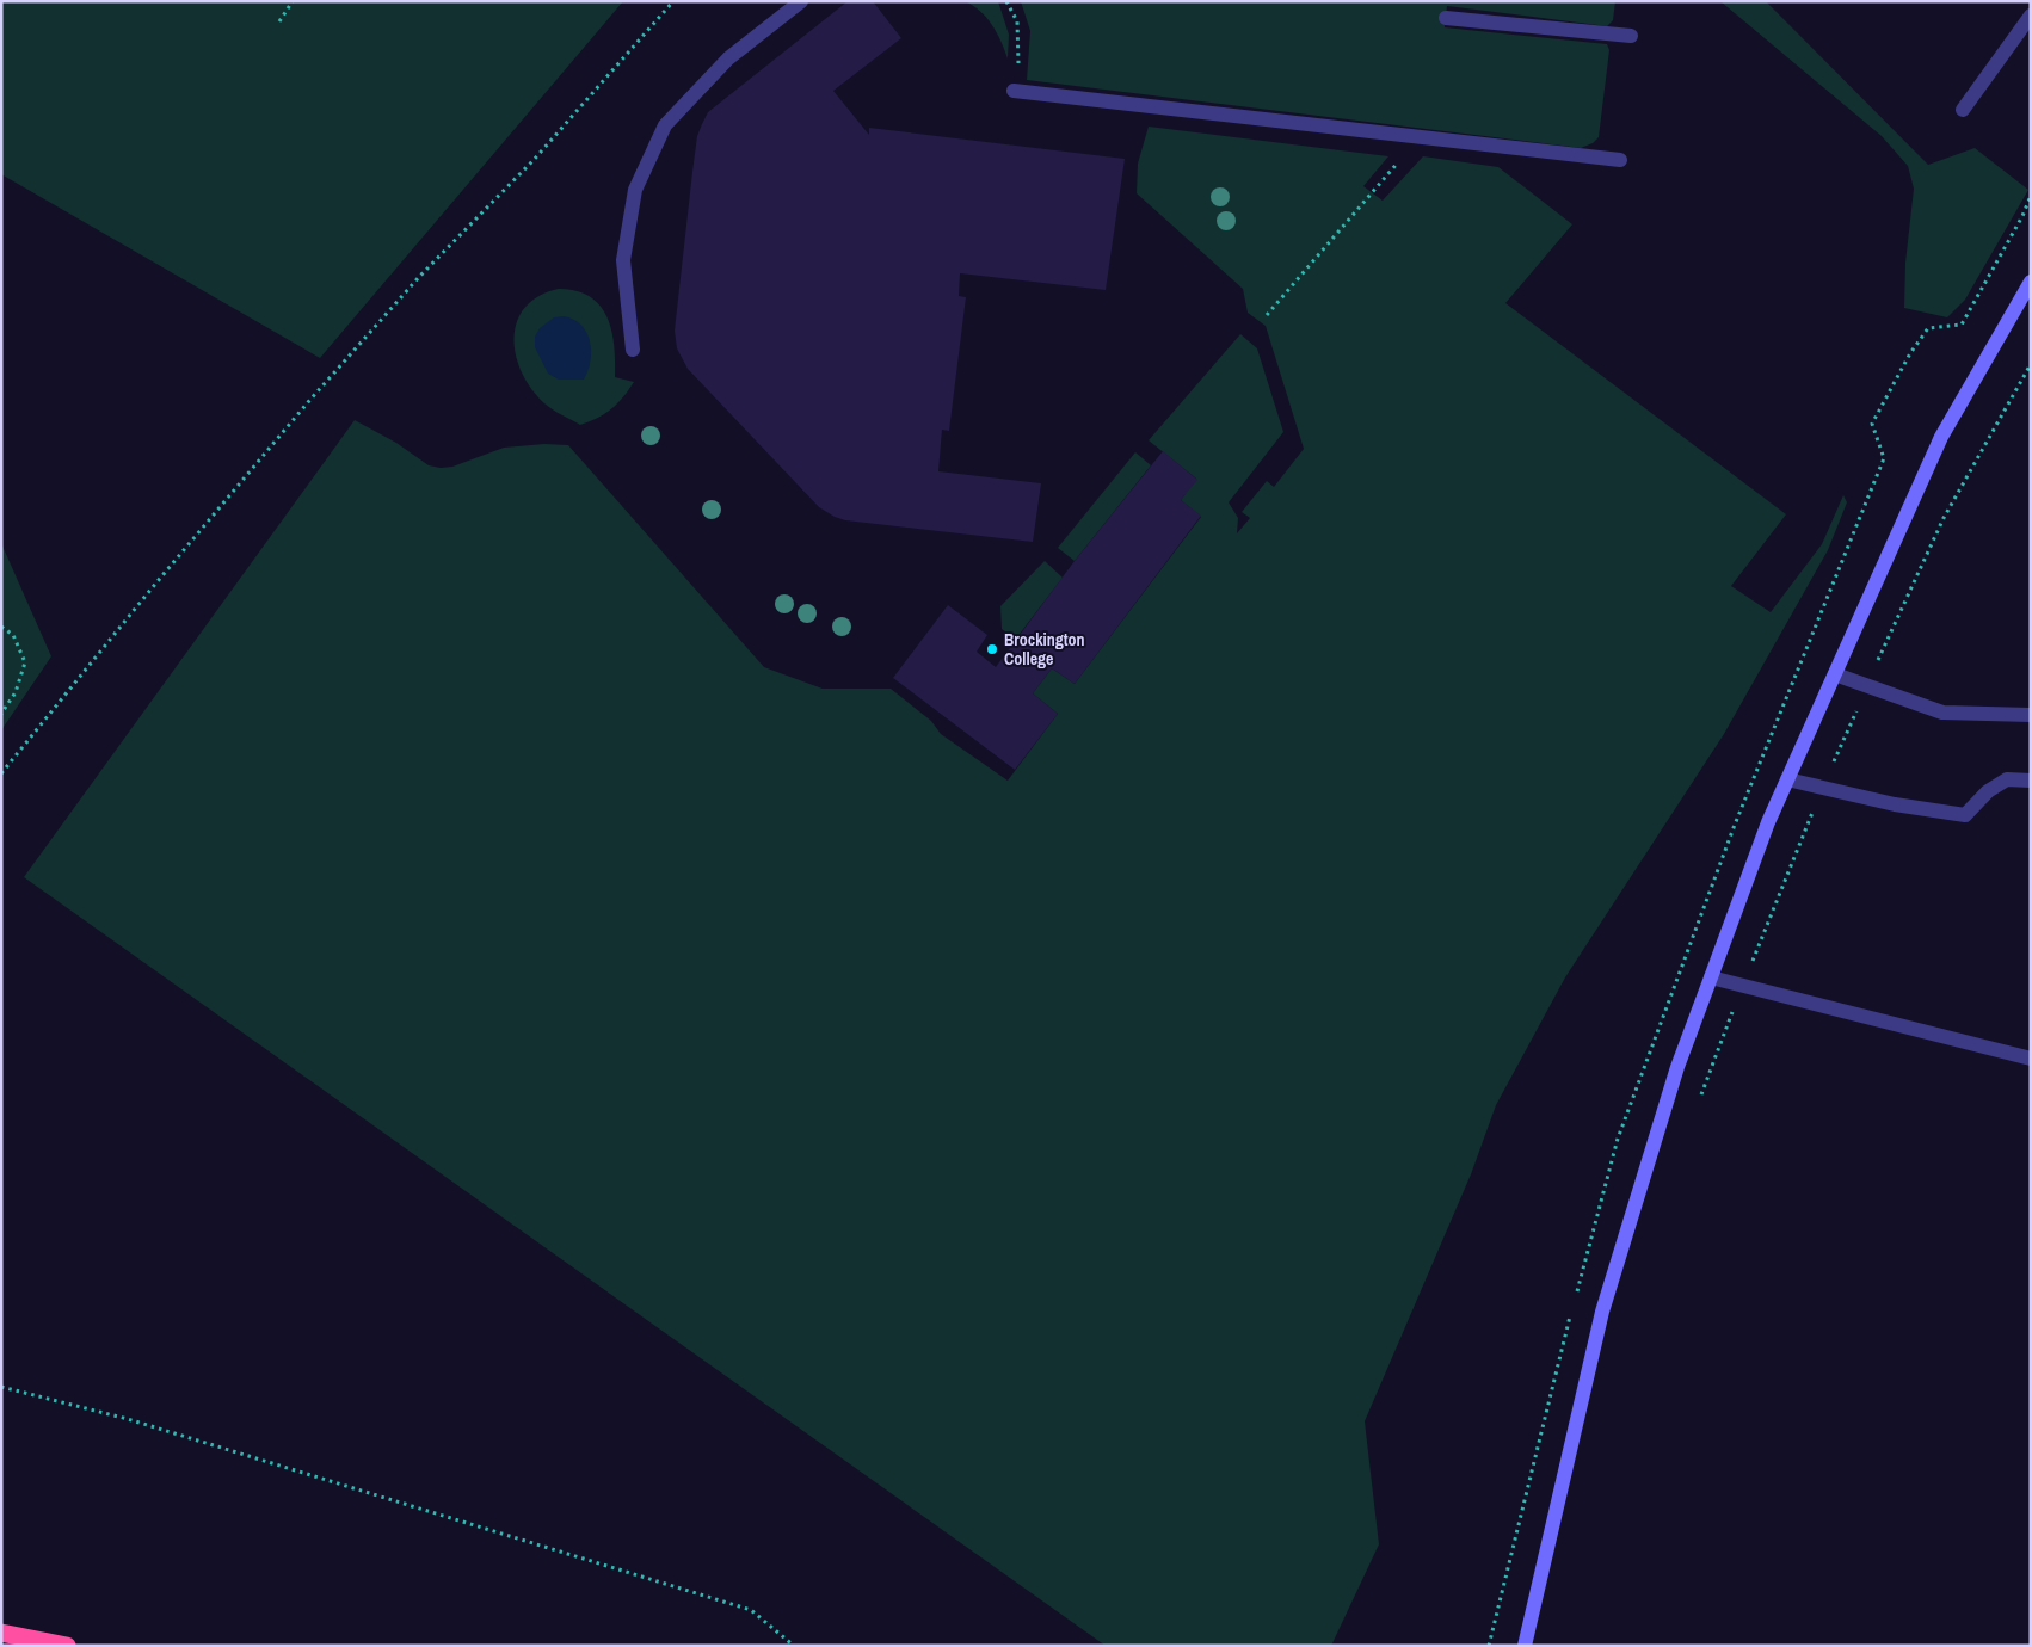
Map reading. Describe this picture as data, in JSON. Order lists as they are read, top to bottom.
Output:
{
  "places": ["Brockington College"]
}
